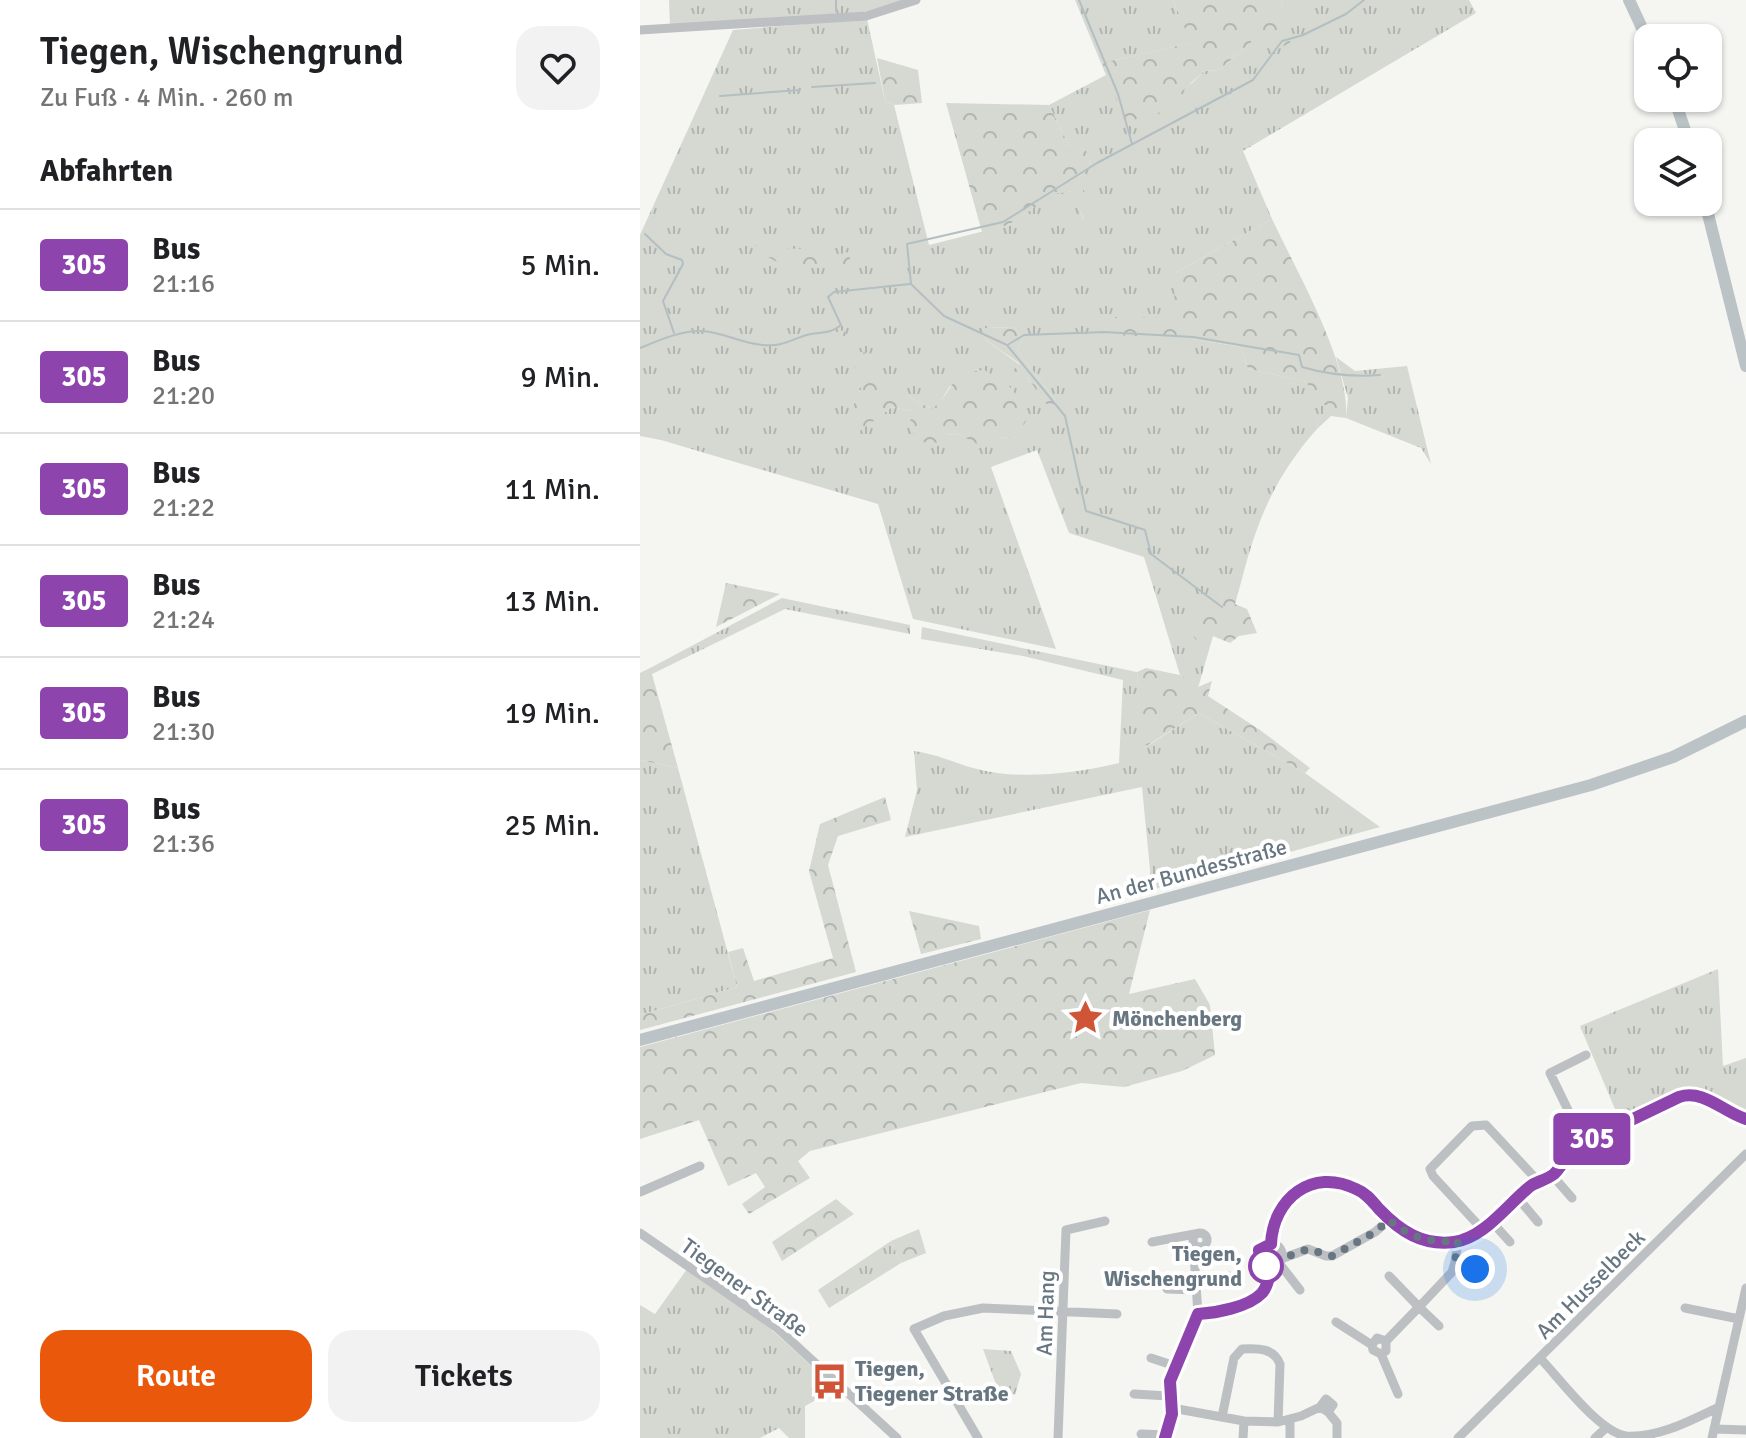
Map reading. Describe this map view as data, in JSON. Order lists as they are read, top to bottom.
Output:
{
  "streets": {
    "main road": ["An der Bundesstraße"],
    "street": ["Am Husselbeck", "Tiegener Straße", "Am Hang"]
  },
  "places": {
    "place": ["Mönchenberg"],
    "other": ["Tiegen, Wischengrund"],
    "bus stop": ["Tiegen, Tiegener Straße"]
  },
  "lines": ["bus line 305"],
  "page": {
    "heading": [
      ["Tiegen, Wischengrund", "Zu Fuß · 4 Min. · 260 m"],
      "Abfahrten"
    ],
    "on_map": "305",
    "list": [
      {
        "mark": "305",
        "name": "Bus",
        "note": "21:16",
        "value": "5 Min."
      },
      {
        "mark": "305",
        "name": "Bus",
        "note": "21:20",
        "value": "9 Min."
      },
      {
        "mark": "305",
        "name": "Bus",
        "note": "21:22",
        "value": "11 Min."
      },
      {
        "mark": "305",
        "name": "Bus",
        "note": "21:24",
        "value": "13 Min."
      },
      {
        "mark": "305",
        "name": "Bus",
        "note": "21:30",
        "value": "19 Min."
      },
      {
        "mark": "305",
        "name": "Bus",
        "note": "21:36",
        "value": "25 Min."
      }
    ],
    "buttons": ["Route", "Tickets"]
  }
}
